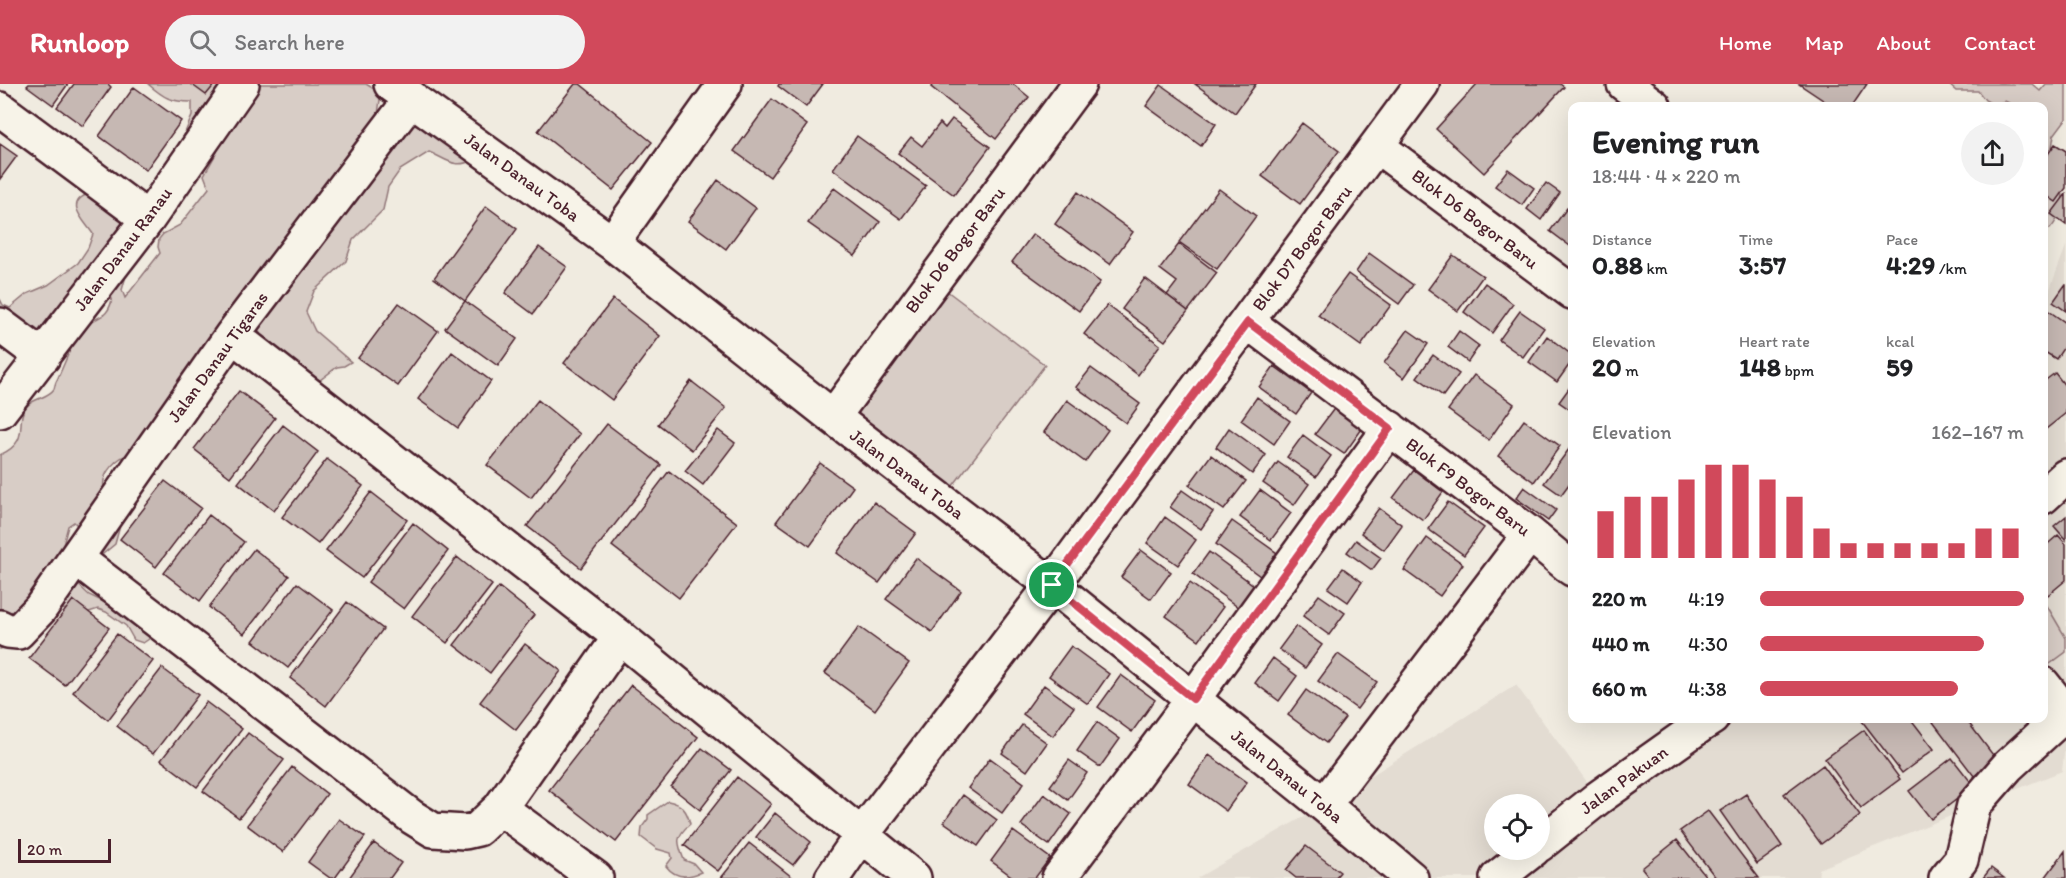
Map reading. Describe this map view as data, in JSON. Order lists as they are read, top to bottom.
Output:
{
  "streets": {
    "street": [
      "Jalan Danau Toba",
      "Blok D6 Bogor Baru",
      "Blok D7 Bogor Baru",
      "Jalan Danau Ranau",
      "Jalan Danau Tigaras",
      "Blok F9 Bogor Baru",
      "Jalan Pakuan"
    ]
  },
  "crossings": [
    ["Jalan Danau Toba", "Blok D6 Bogor Baru"],
    ["Jalan Danau Toba", "Blok D7 Bogor Baru"],
    ["Jalan Danau Toba", "Jalan Danau Tigaras"],
    ["Blok D6 Bogor Baru", "Blok D7 Bogor Baru"],
    ["Blok D7 Bogor Baru", "Blok F9 Bogor Baru"]
  ],
  "scale_bar": "20 m",
  "page": {
    "header": "Runloop",
    "search": "Search here",
    "nav": [
      "Home",
      "Map",
      "About",
      "Contact"
    ],
    "heading": ["Evening run", "18:44 · 4 × 220 m"],
    "stats": [
      ["Distance", "0.88 km"],
      ["Time", "3:57"],
      ["Pace", "4:29 /km"],
      ["Elevation", "20 m"],
      ["Heart rate", "148 bpm"],
      ["kcal", "59"]
    ],
    "chart": ["Elevation", "162–167 m"],
    "list": [
      {
        "name": "220 m",
        "note": "4:19"
      },
      {
        "name": "440 m",
        "note": "4:30"
      },
      {
        "name": "660 m",
        "note": "4:38"
      }
    ],
    "scale": "20 m"
  }
}
